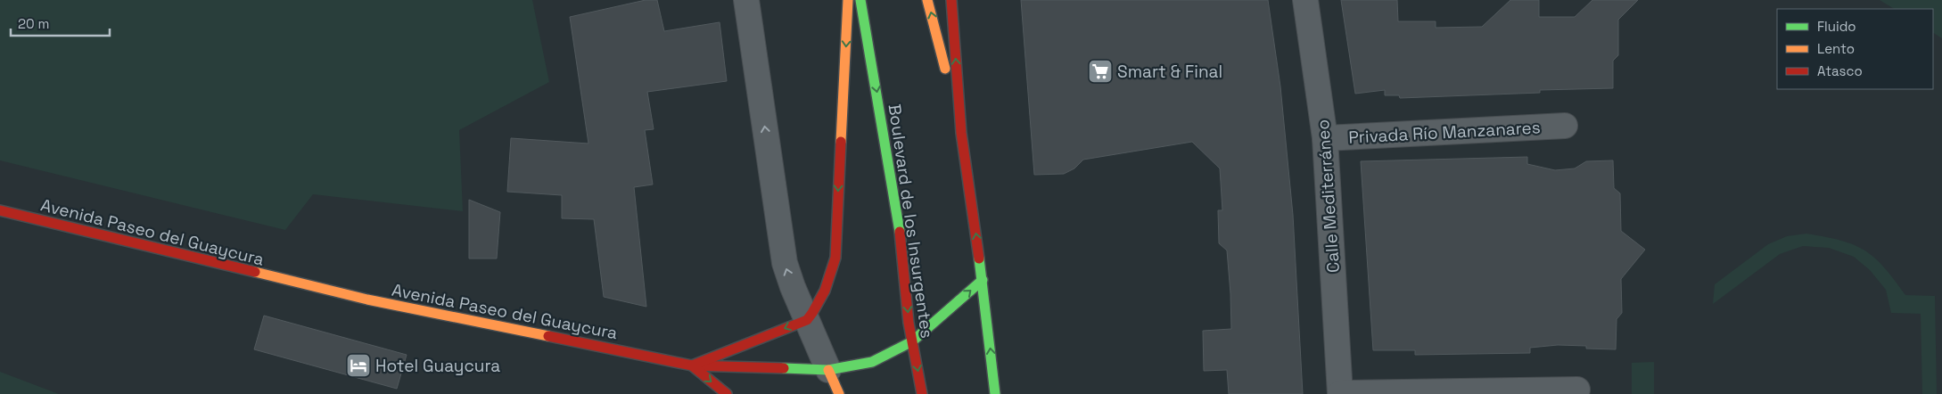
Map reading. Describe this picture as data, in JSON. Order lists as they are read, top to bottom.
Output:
{
  "streets": {
    "main road": ["Boulevard de los Insurgentes", "Avenida Paseo del Guaycura"],
    "street": ["Privada Río Manzanares", "Calle Mediterráneo"]
  },
  "crossings": [
    ["Privada Río Manzanares", "Calle Mediterráneo"],
    ["Boulevard de los Insurgentes", "Avenida Paseo del Guaycura"]
  ],
  "places": {
    "supermarket": ["Smart & Final"],
    "hotel": ["Hotel Guaycura"]
  },
  "legend": ["Fluido", "Lento", "Atasco"],
  "scale_bar": "20 m"
}
